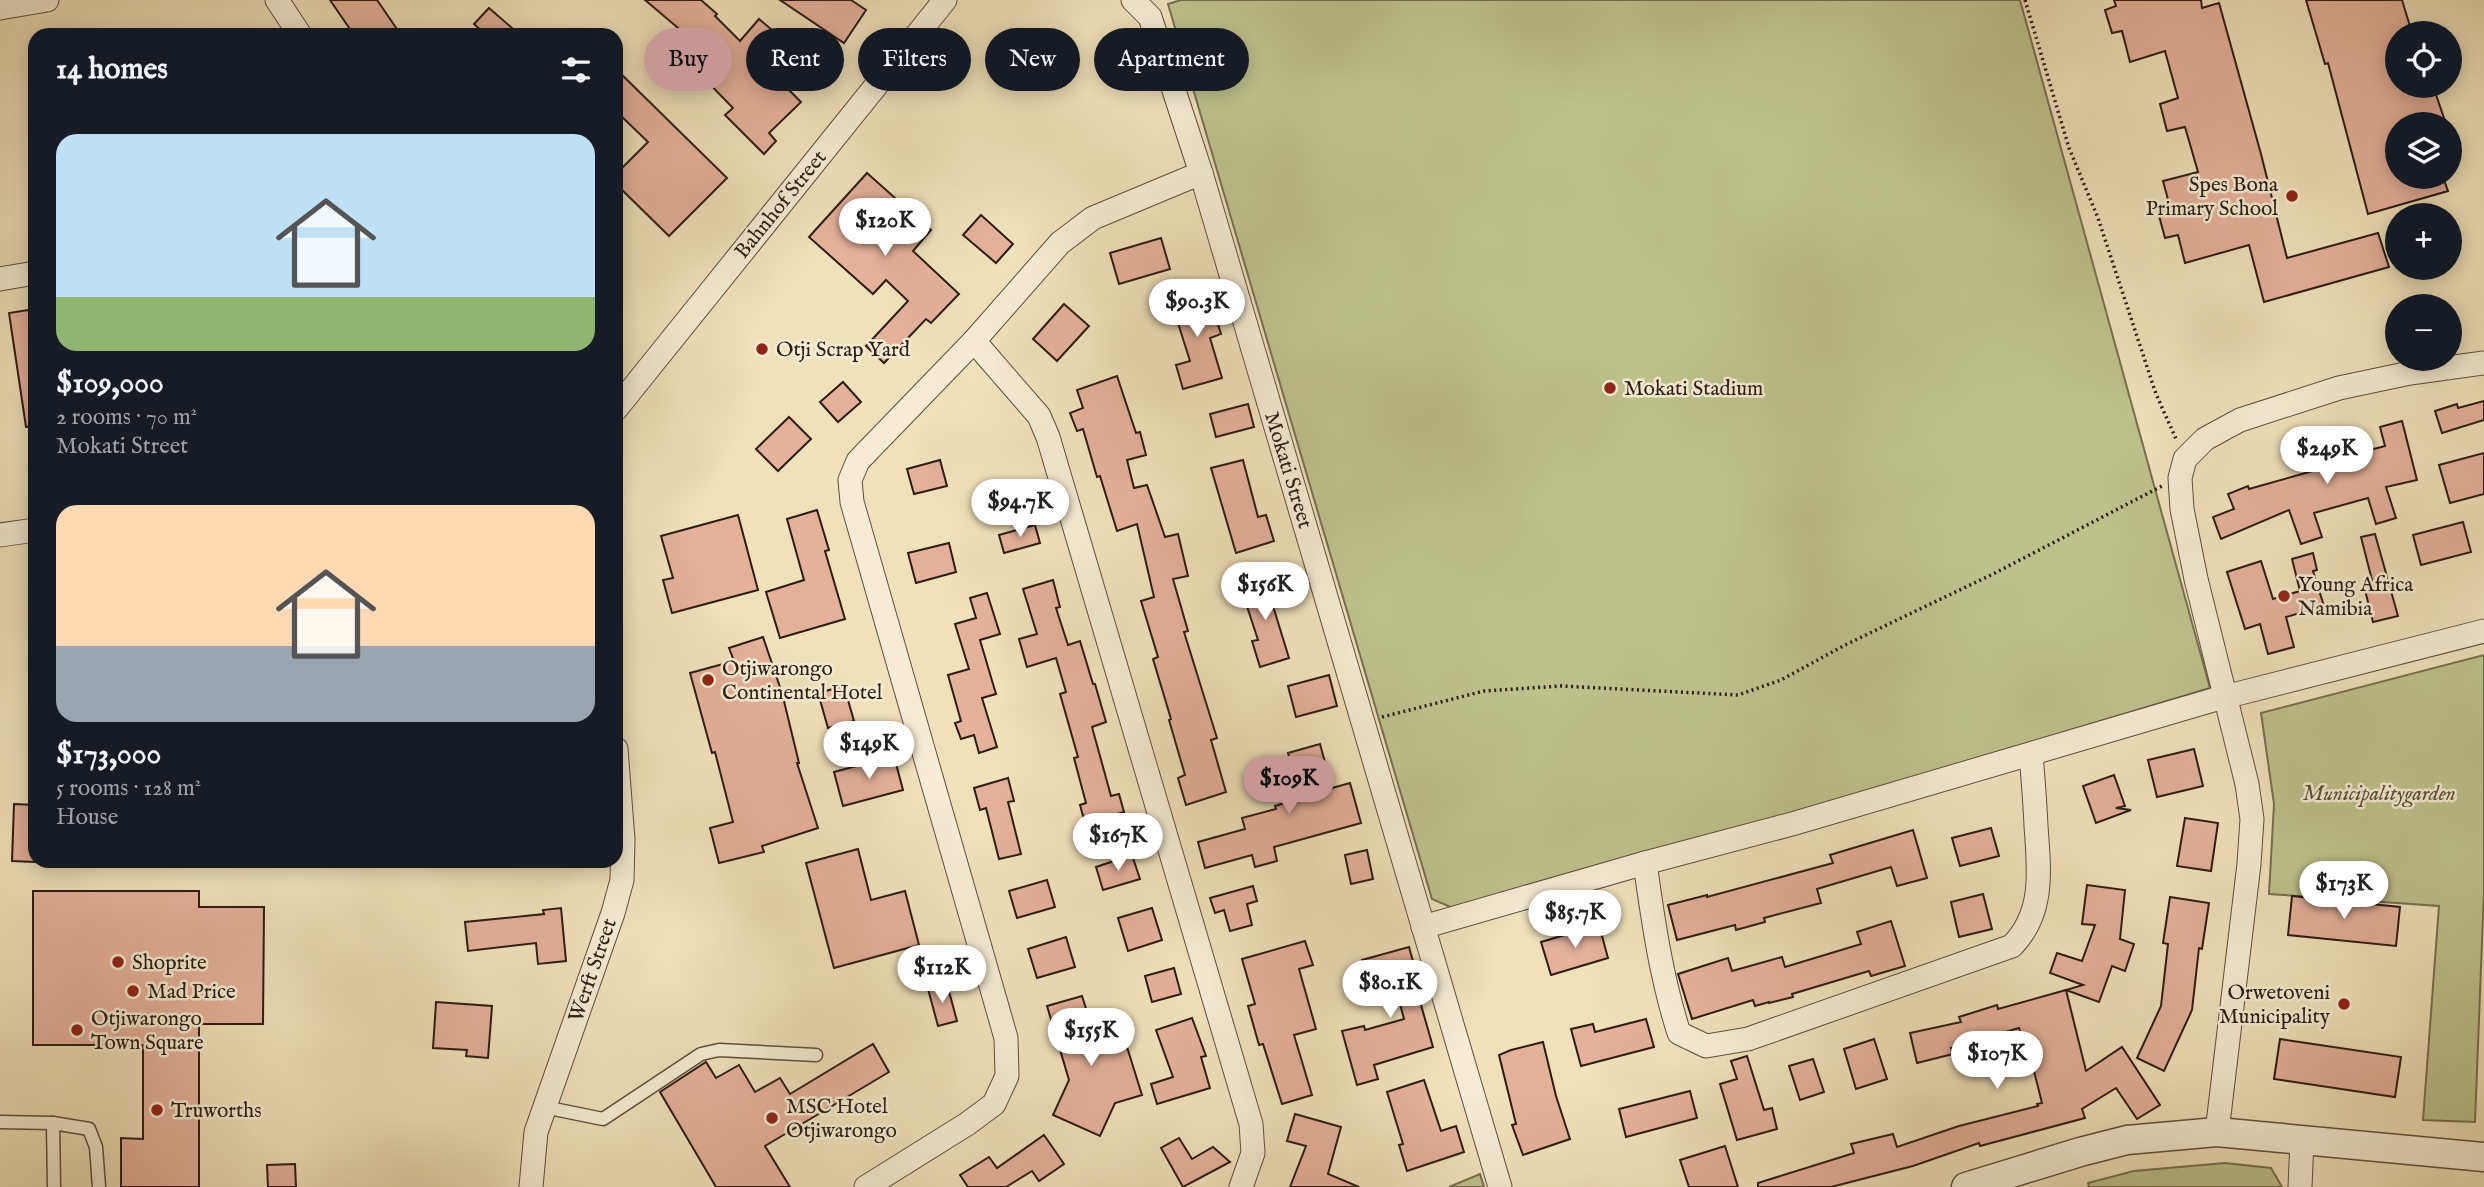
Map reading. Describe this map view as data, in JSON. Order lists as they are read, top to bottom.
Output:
{
  "streets": {
    "street": ["Bahnhof Street", "Mokati Street", "Werft Street"]
  },
  "parks": ["Municipalitygarden"],
  "places": [
    "Spes Bona Primary School",
    "Otji Scrap Yard",
    "Mokati Stadium",
    "Young Africa Namibia",
    "Otjiwarongo Continental Hotel",
    "Shoprite",
    "Mad Price",
    "Orwetoveni Municipality",
    "Otjiwarongo Town Square",
    "Truworths",
    "MSC Hotel Otjiwarongo"
  ],
  "page": {
    "map_buttons": ["+", "−"],
    "chip": [
      "Buy",
      "Rent",
      "Filters",
      "New",
      "Apartment"
    ],
    "heading": "14 homes",
    "list": [
      {
        "name": "$109,000",
        "note": "2 rooms · 70 m² · Mokati Street"
      },
      {
        "name": "$173,000",
        "note": "5 rooms · 128 m² · House"
      }
    ],
    "price": [
      "$120K",
      "$90.3K",
      "$249K",
      "$94.7K",
      "$156K",
      "$149K",
      "$109K",
      "$167K",
      "$173K",
      "$85.7K",
      "$112K",
      "$80.1K",
      "$155K",
      "$107K"
    ]
  }
}
